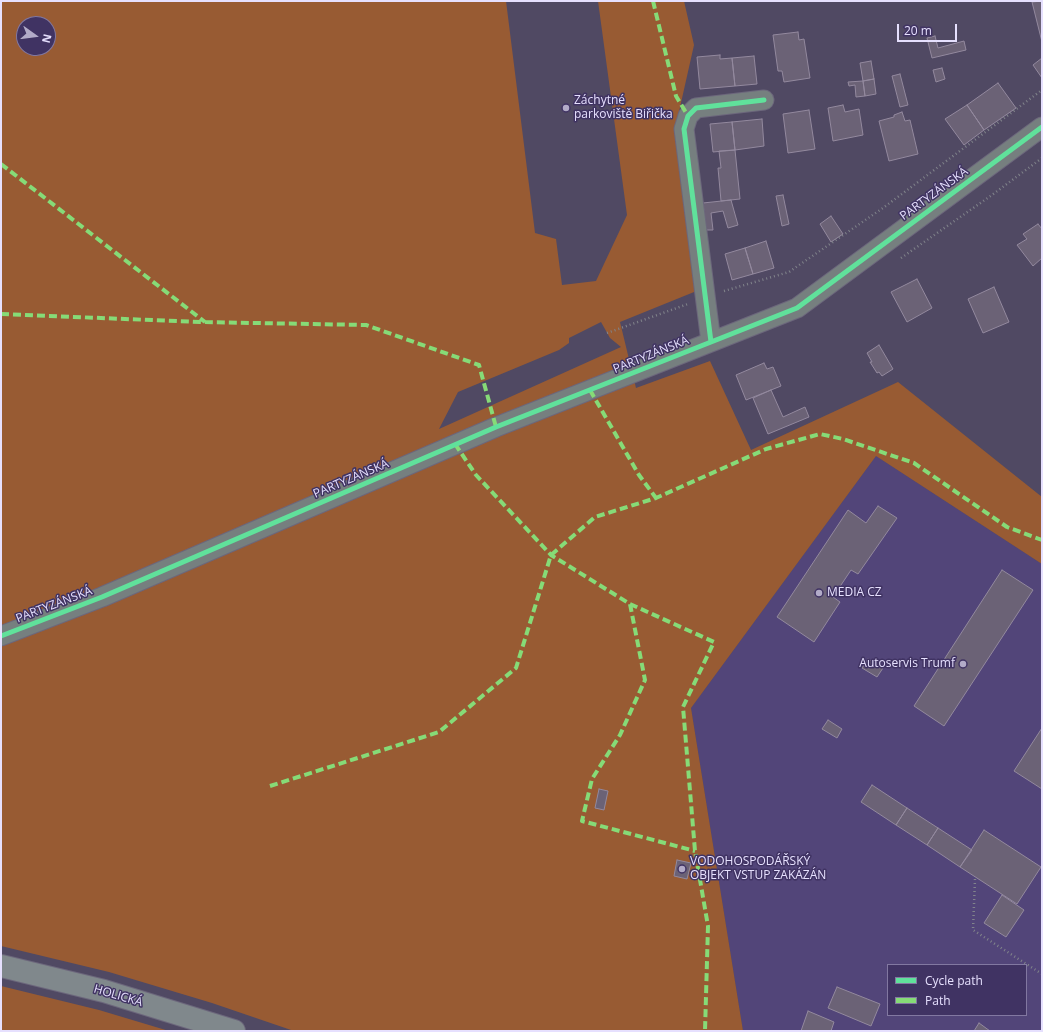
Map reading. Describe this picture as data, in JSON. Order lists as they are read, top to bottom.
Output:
{
  "streets": {
    "main road": ["HOLICKÁ"],
    "street": ["PARTYZÁNSKÁ"]
  },
  "places": [
    "Záchytné parkoviště Biřička",
    "MEDIA CZ",
    "Autoservis Trumf",
    "VODOHOSPODÁŘSKÝ OBJEKT VSTUP ZAKÁZÁN"
  ],
  "legend": ["Cycle path", "Path"],
  "scale_bar": "20 m",
  "north": "right"
}
